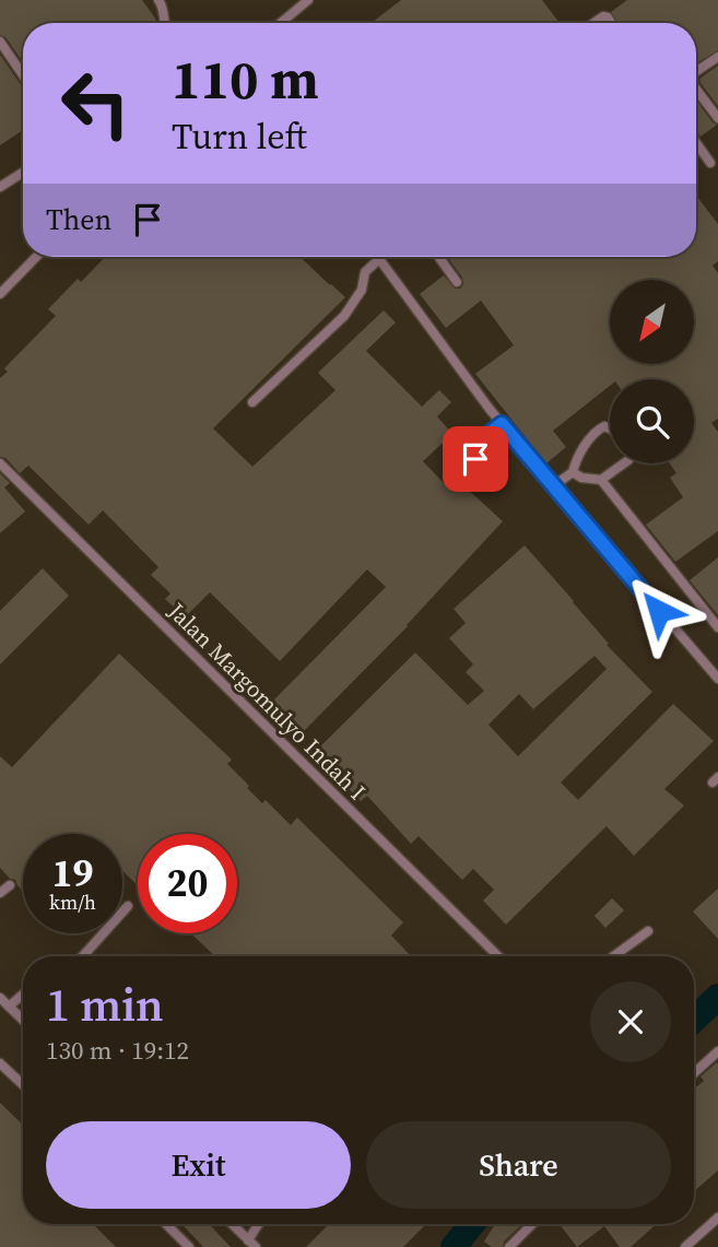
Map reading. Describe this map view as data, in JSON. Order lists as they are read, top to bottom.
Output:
{
  "streets": {
    "lane": ["Jalan Margomulyo Indah I"]
  },
  "north": "bottom left",
  "page": {
    "turn": ["110 m", "Turn left"],
    "then": "Then",
    "speed": "19 km/h",
    "limit": "20",
    "heading": ["1 min", "130 m · 19:12"],
    "buttons": ["Exit", "Share"]
  }
}
